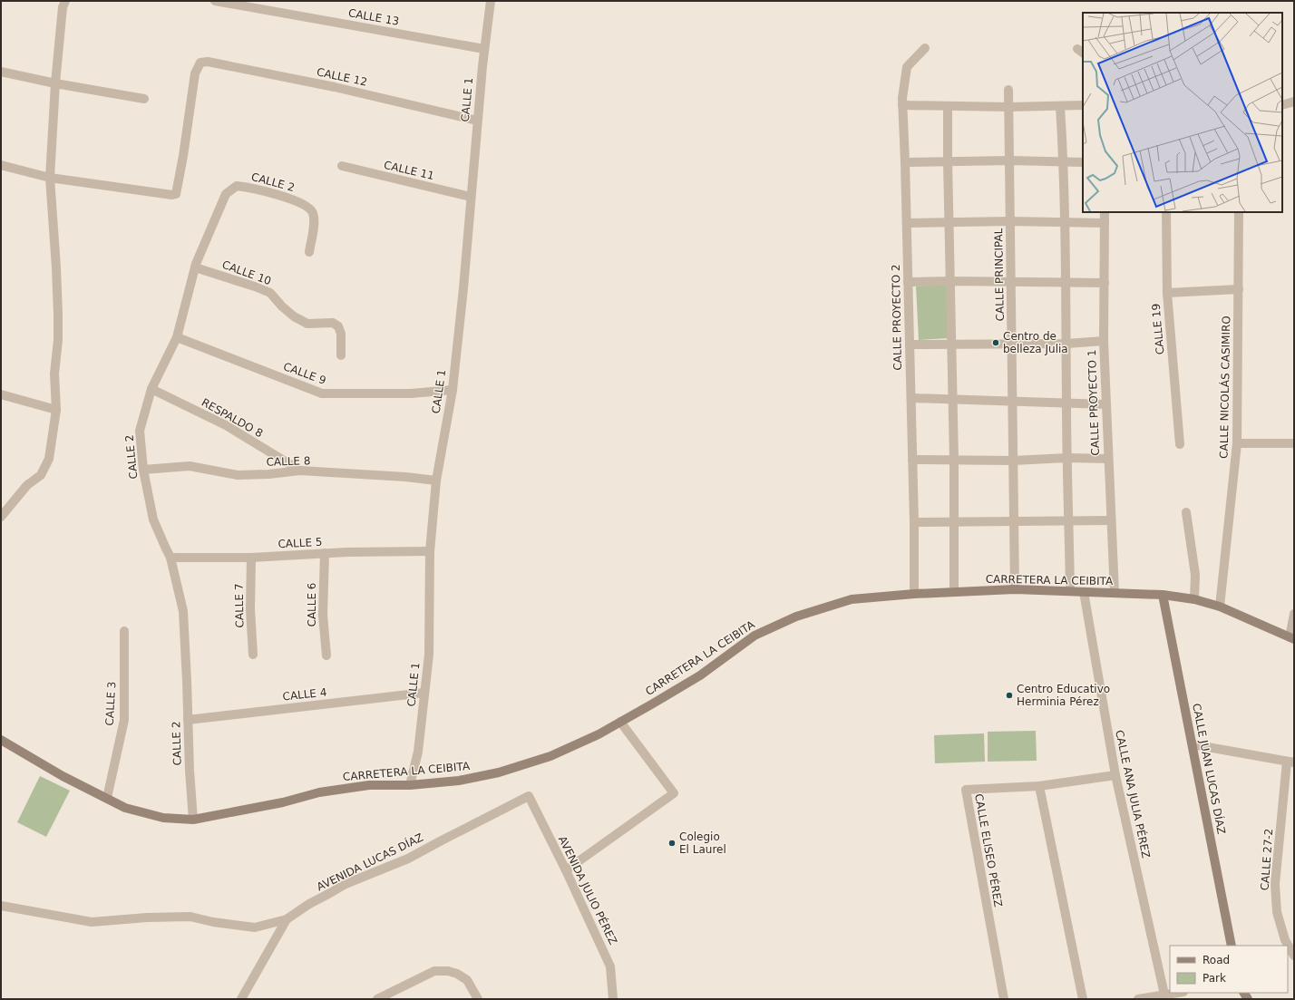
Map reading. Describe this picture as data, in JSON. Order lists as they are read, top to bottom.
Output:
{
  "streets": {
    "street": [
      "CALLE 13",
      "CALLE 12",
      "CALLE 1",
      "CALLE 11",
      "CALLE 2",
      "CALLE 10",
      "CALLE PRINCIPAL",
      "CALLE PROYECTO 2",
      "CALLE 19",
      "CALLE 9",
      "CALLE NICOLÁS CASIMIRO",
      "CALLE PROYECTO 1",
      "RESPALDO 8",
      "CALLE 8",
      "CALLE 5",
      "CARRETERA LA CEIBITA",
      "CALLE 6",
      "CALLE 7",
      "CALLE 4",
      "CALLE 3",
      "CALLE JUAN LUCAS DÍAZ",
      "CALLE ANA JULIA PÉREZ",
      "CALLE ELISEO PÉREZ",
      "CALLE 27-2",
      "AVENIDA LUCAS DÍAZ",
      "AVENIDA JULIO PÉREZ"
    ]
  },
  "crossings": [
    ["CALLE 13", "CALLE 1"],
    ["CALLE 12", "CALLE 1"],
    ["CALLE 1", "CALLE 11"],
    ["CALLE 1", "CALLE 9"],
    ["CALLE 1", "CALLE 8"],
    ["CALLE 1", "CALLE 5"],
    ["CALLE 1", "CARRETERA LA CEIBITA"],
    ["CALLE 1", "CALLE 4"],
    ["CALLE 2", "CALLE 10"],
    ["CALLE 2", "CALLE 9"],
    ["CALLE 2", "RESPALDO 8"],
    ["CALLE 2", "CALLE 8"],
    ["CALLE 2", "CALLE 5"],
    ["CALLE 2", "CARRETERA LA CEIBITA"],
    ["CALLE 2", "CALLE 4"],
    ["CALLE PRINCIPAL", "CARRETERA LA CEIBITA"],
    ["CALLE PROYECTO 2", "CARRETERA LA CEIBITA"],
    ["CALLE NICOLÁS CASIMIRO", "CARRETERA LA CEIBITA"],
    ["CALLE PROYECTO 1", "CARRETERA LA CEIBITA"],
    ["RESPALDO 8", "CALLE 8"],
    ["CALLE 5", "CALLE 6"],
    ["CALLE 5", "CALLE 7"],
    ["CARRETERA LA CEIBITA", "CALLE 3"],
    ["CARRETERA LA CEIBITA", "CALLE JUAN LUCAS DÍAZ"],
    ["CARRETERA LA CEIBITA", "CALLE ANA JULIA PÉREZ"],
    ["CALLE ANA JULIA PÉREZ", "CALLE ELISEO PÉREZ"],
    ["AVENIDA LUCAS DÍAZ", "AVENIDA JULIO PÉREZ"]
  ],
  "places": ["Centro de belleza Julia", "Centro Educativo Herminia Pérez", "Colegio El Laurel"],
  "legend": ["Road", "Park"]
}
